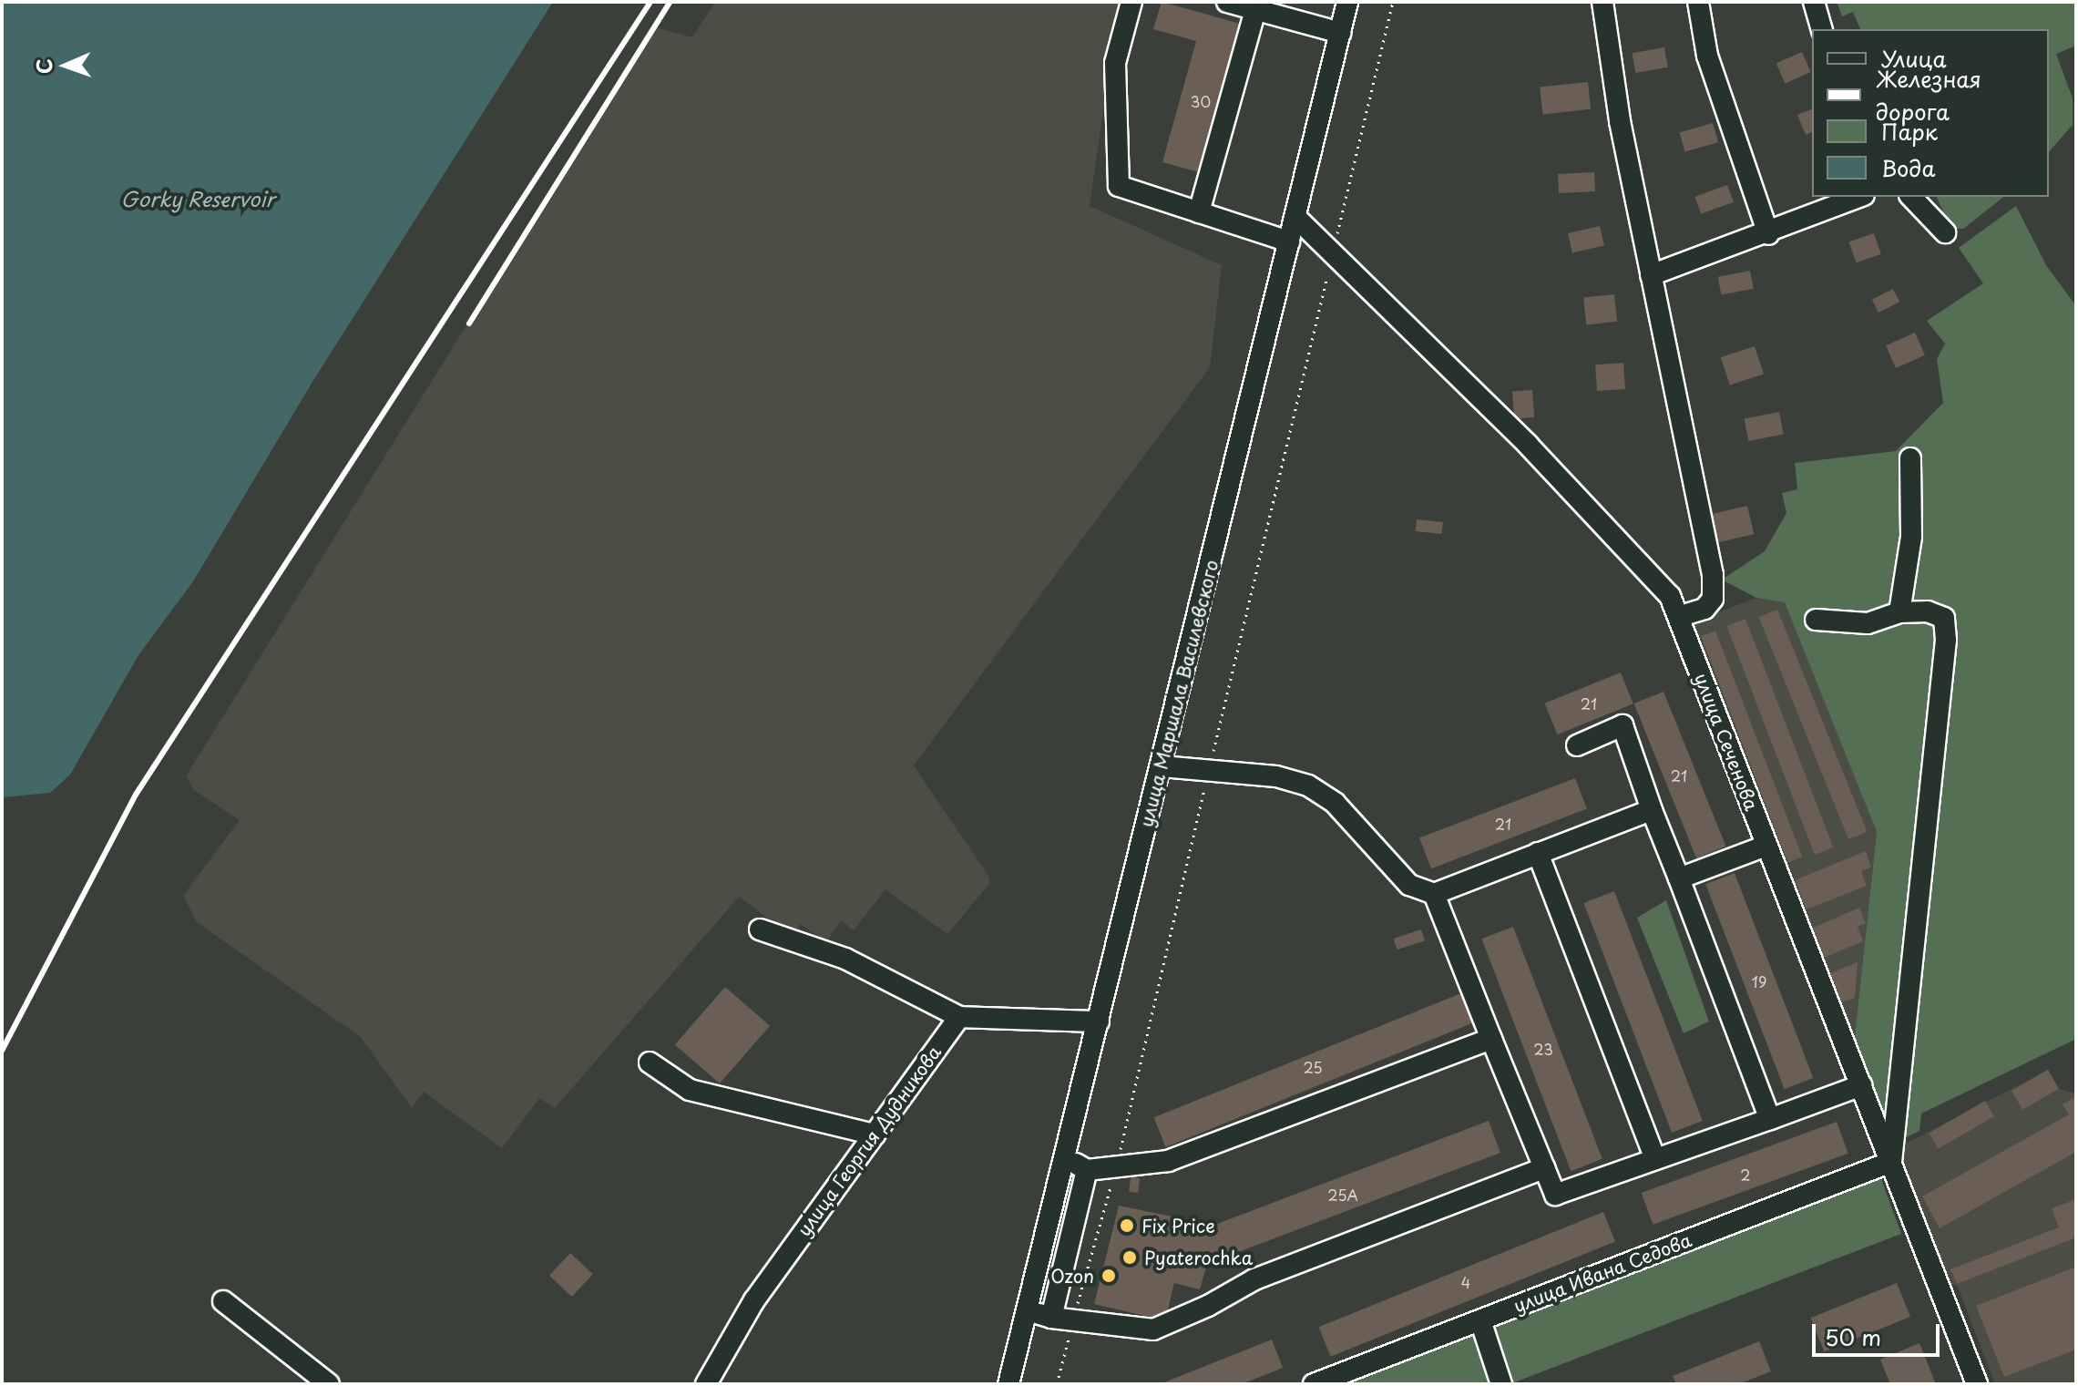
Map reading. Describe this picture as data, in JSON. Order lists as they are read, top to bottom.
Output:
{
  "streets": {
    "street": [
      "улица Маршала Василевского",
      "улица Сеченова",
      "улица Георгия Дудникова",
      "улица Ивана Седова"
    ]
  },
  "crossings": [
    ["улица Маршала Василевского", "улица Сеченова"],
    ["улица Сеченова", "улица Ивана Седова"]
  ],
  "water": ["Gorky Reservoir"],
  "places": ["Fix Price", "Pyaterochka", "Ozon"],
  "house_numbers": [
    "30",
    "21",
    "21",
    "21",
    "19",
    "23",
    "25",
    "2",
    "25А",
    "4"
  ],
  "legend": [
    "Улица",
    "Железная дорога",
    "Парк",
    "Вода"
  ],
  "scale_bar": "50 m",
  "north": "left"
}
